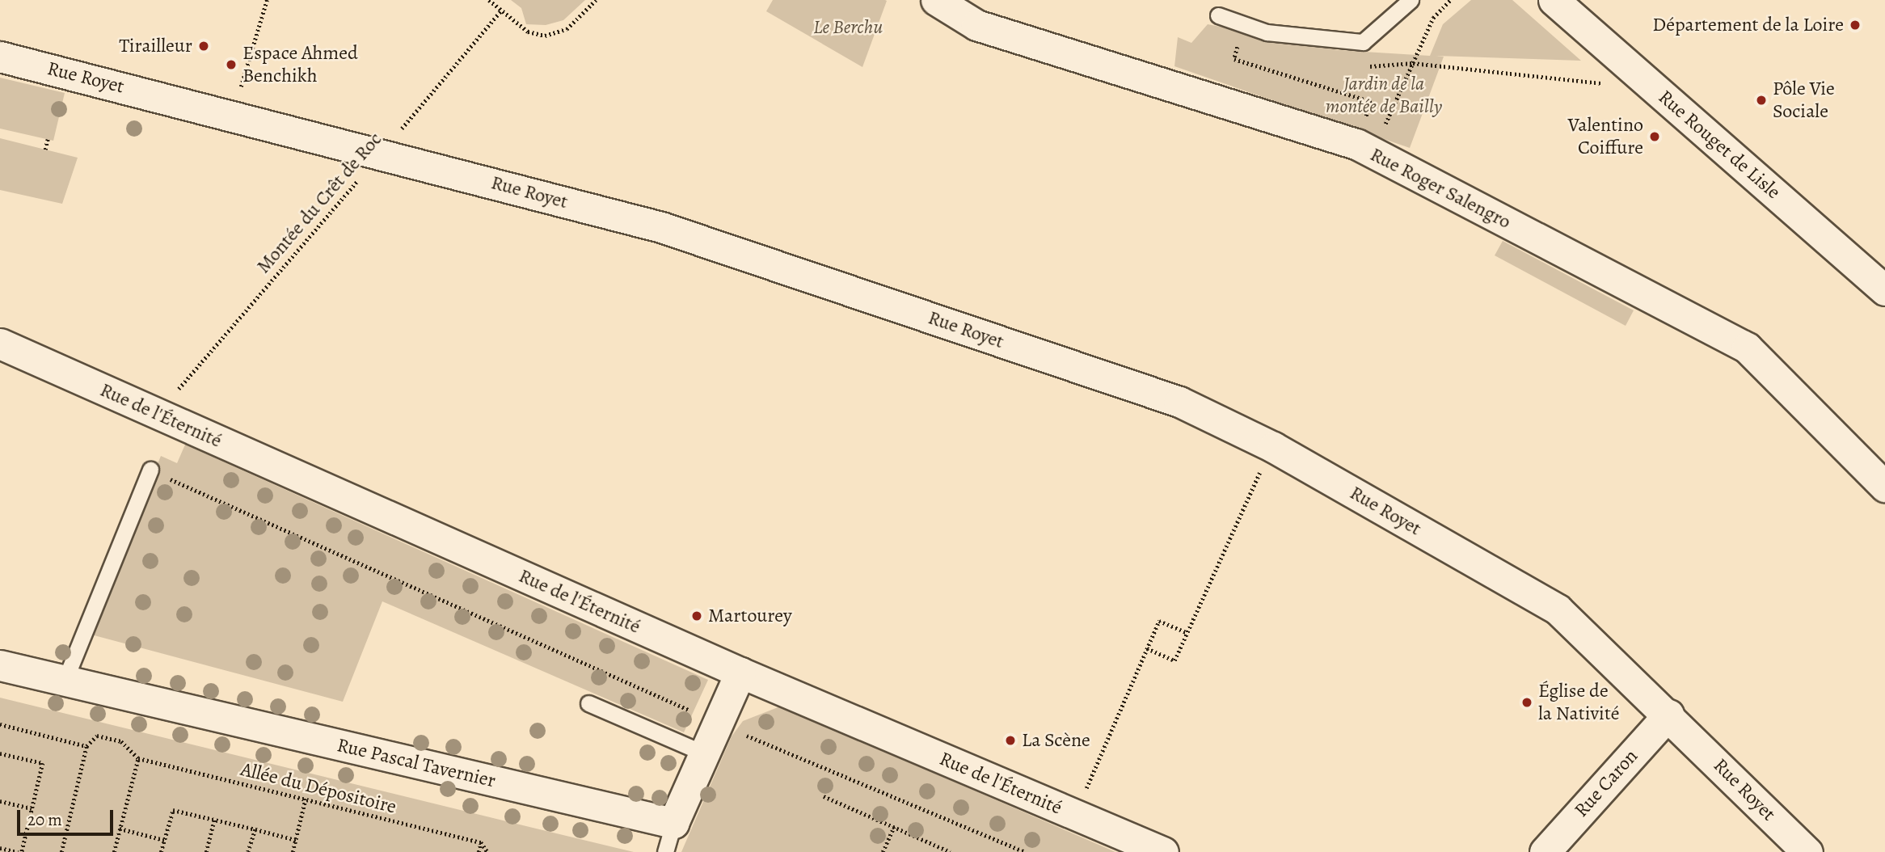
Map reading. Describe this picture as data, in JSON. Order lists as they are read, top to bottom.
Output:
{
  "streets": {
    "street": [
      "Rue Royet",
      "Rue Rouget de Lisle",
      "Rue Roger Salengro",
      "Rue de l'Éternité",
      "Rue Pascal Tavernier",
      "Rue Caron"
    ],
    "path": ["Montée du Crêt de Roc", "Allée du Dépositoire"]
  },
  "crossings": [
    ["Rue Royet", "Montée du Crêt de Roc"],
    ["Rue Royet", "Rue Caron"],
    ["Montée du Crêt de Roc", "Rue de l'Éternité"]
  ],
  "parks": ["Le Berchu", "Jardin de la montée de Bailly"],
  "places": [
    "Département de la Loire",
    "Tirailleur",
    "Espace Ahmed Benchikh",
    "Pôle Vie Sociale",
    "Valentino Coiffure",
    "Martourey",
    "Église de la Nativité",
    "La Scène"
  ],
  "scale_bar": "20 m"
}
